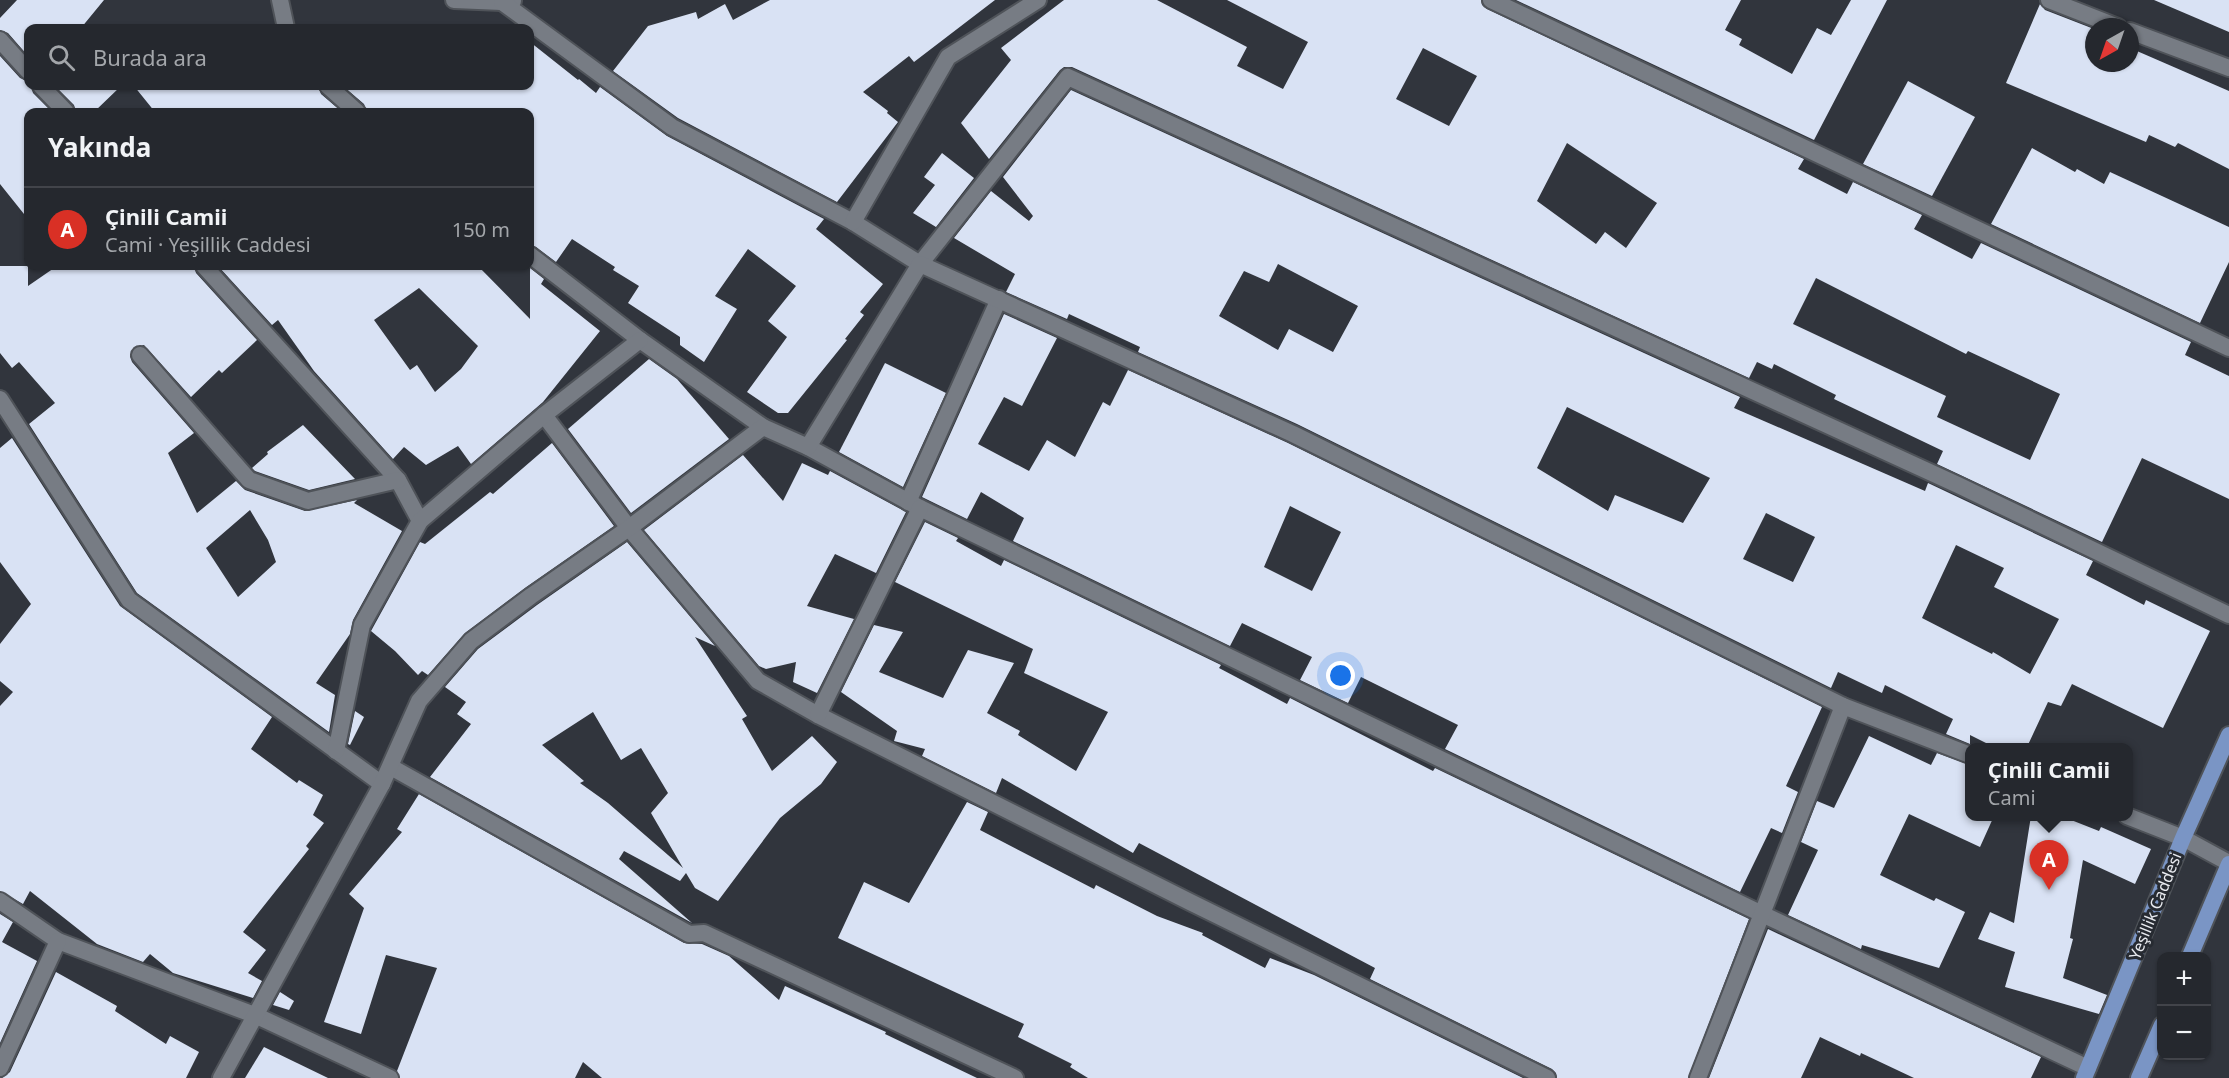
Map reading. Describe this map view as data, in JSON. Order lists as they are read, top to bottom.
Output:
{
  "streets": {
    "main road": ["Yeşillik Caddesi"]
  },
  "north": "bottom left",
  "page": {
    "search": "Burada ara",
    "heading": "Yakında",
    "list": [
      {
        "mark": "A",
        "name": "Çinili Camii",
        "note": "Cami · Yeşillik Caddesi",
        "value": "150 m"
      }
    ],
    "popup": ["Çinili Camii", "Cami"],
    "pins": "A",
    "map_buttons": ["+", "−"]
  }
}
